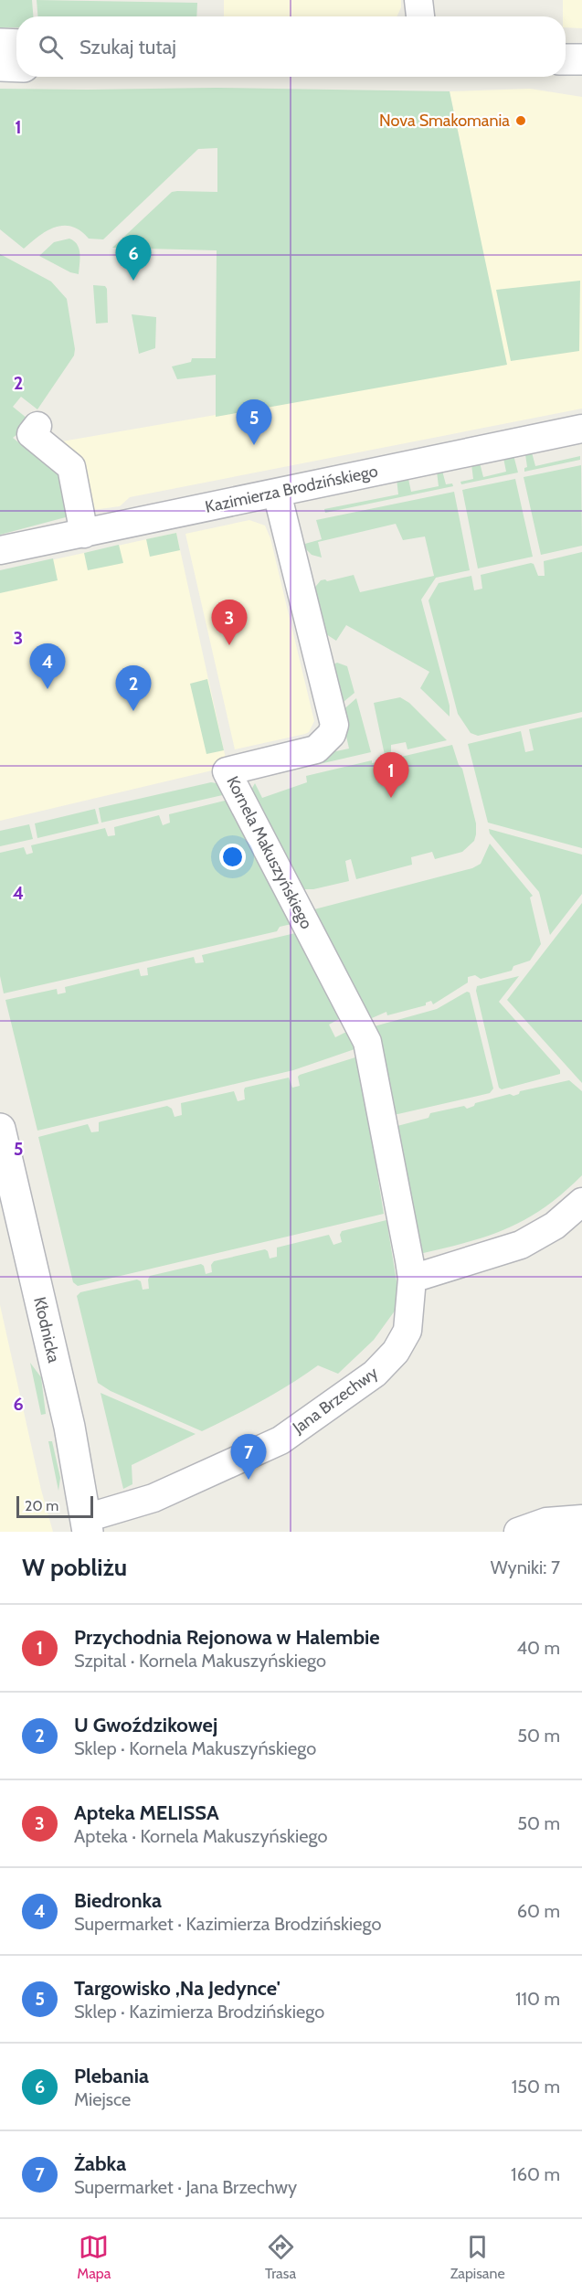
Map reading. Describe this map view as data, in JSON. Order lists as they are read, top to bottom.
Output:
{
  "streets": {
    "street": [
      "Kazimierza Brodzińskiego",
      "Kornela Makuszyńskiego",
      "Kłodnicka",
      "Jana Brzechwy"
    ]
  },
  "crossings": [
    ["Kazimierza Brodzińskiego", "Kornela Makuszyńskiego"],
    ["Kornela Makuszyńskiego", "Jana Brzechwy"],
    ["Kłodnicka", "Jana Brzechwy"]
  ],
  "places": ["Nova Smakomania"],
  "scale_bar": "20 m",
  "page": {
    "search": "Szukaj tutaj",
    "pins": [
      "6",
      "5",
      "3",
      "4",
      "2",
      "1",
      "7"
    ],
    "scale": "20 m",
    "heading": ["W pobliżu", "Wyniki: 7"],
    "list": [
      {
        "mark": "1",
        "name": "Przychodnia Rejonowa w Halembie",
        "note": "Szpital · Kornela Makuszyńskiego",
        "value": "40 m"
      },
      {
        "mark": "2",
        "name": "U Gwoździkowej",
        "note": "Sklep · Kornela Makuszyńskiego",
        "value": "50 m"
      },
      {
        "mark": "3",
        "name": "Apteka MELISSA",
        "note": "Apteka · Kornela Makuszyńskiego",
        "value": "50 m"
      },
      {
        "mark": "4",
        "name": "Biedronka",
        "note": "Supermarket · Kazimierza Brodzińskiego",
        "value": "60 m"
      },
      {
        "mark": "5",
        "name": "Targowisko ,Na Jedynce'",
        "note": "Sklep · Kazimierza Brodzińskiego",
        "value": "110 m"
      },
      {
        "mark": "6",
        "name": "Plebania",
        "note": "Miejsce",
        "value": "150 m"
      },
      {
        "mark": "7",
        "name": "Żabka",
        "note": "Supermarket · Jana Brzechwy",
        "value": "160 m"
      }
    ],
    "nav": ["Mapa", "Trasa", "Zapisane"]
  },
  "grid": {
    "rows": [
      "1",
      "2",
      "3",
      "4",
      "5",
      "6"
    ]
  }
}
